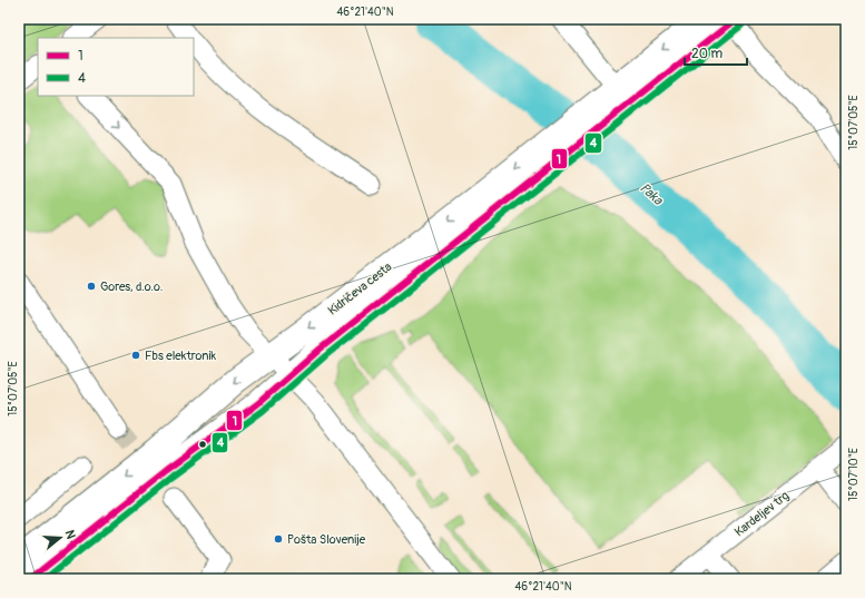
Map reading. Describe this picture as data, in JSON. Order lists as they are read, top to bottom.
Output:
{
  "streets": {
    "main road": ["Kidričeva cesta"],
    "street": ["Kardeljev trg"]
  },
  "water": ["Paka"],
  "places": ["Gores, d.o.o.", "Fbs elektronik", "Pošta Slovenije"],
  "lines": ["transit line 1", "transit line 4"],
  "legend": ["1", "4"],
  "scale_bar": "20 m",
  "north": "right",
  "coordinates": ["46°21'40\"N", "15°07'05\"E", "15°07'10\"E"]
}
